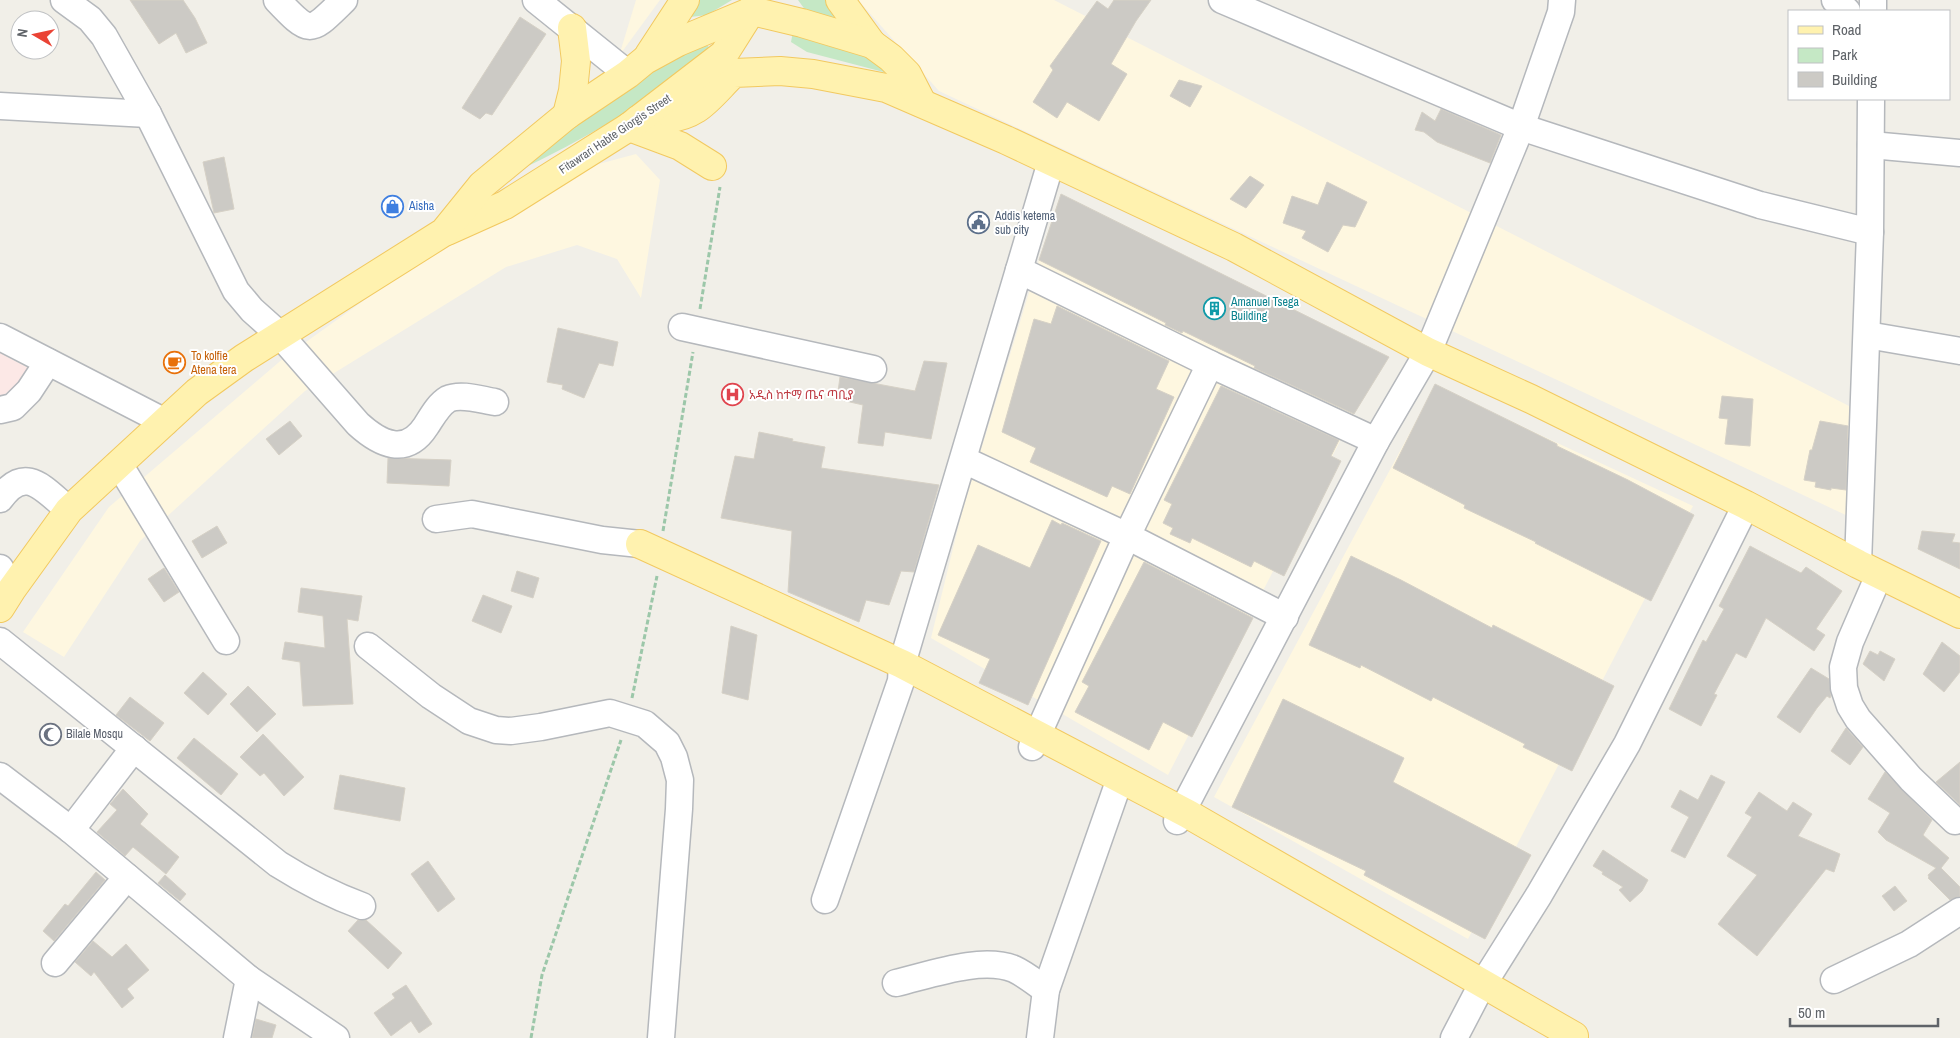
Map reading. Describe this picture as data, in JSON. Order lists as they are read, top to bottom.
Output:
{
  "streets": {
    "main road": ["Fitawrari Habte Giorgis Street"]
  },
  "places": {
    "shop": ["Aisha"],
    "public building": ["Addis ketema sub city"],
    "building": ["Amanuel Tsega Building"],
    "cafe": ["To kolfie Atena tera"],
    "hospital": ["አዲስ ከተማ ጤና ጣቢያ"],
    "mosque": ["Bilale Mosqu"]
  },
  "legend": ["Road", "Park", "Building"],
  "scale_bar": "50 m",
  "north": "left"
}
